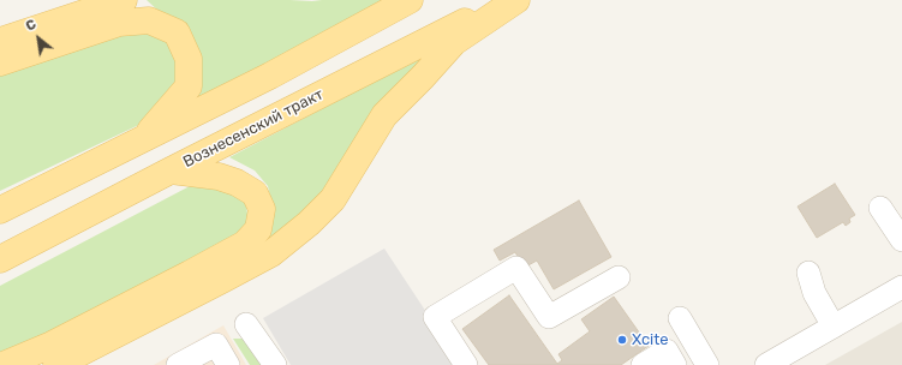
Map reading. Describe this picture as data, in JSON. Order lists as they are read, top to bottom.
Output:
{
  "streets": {
    "main road": ["Вознесенский тракт"]
  },
  "places": ["Xcite"],
  "north": "top left"
}
